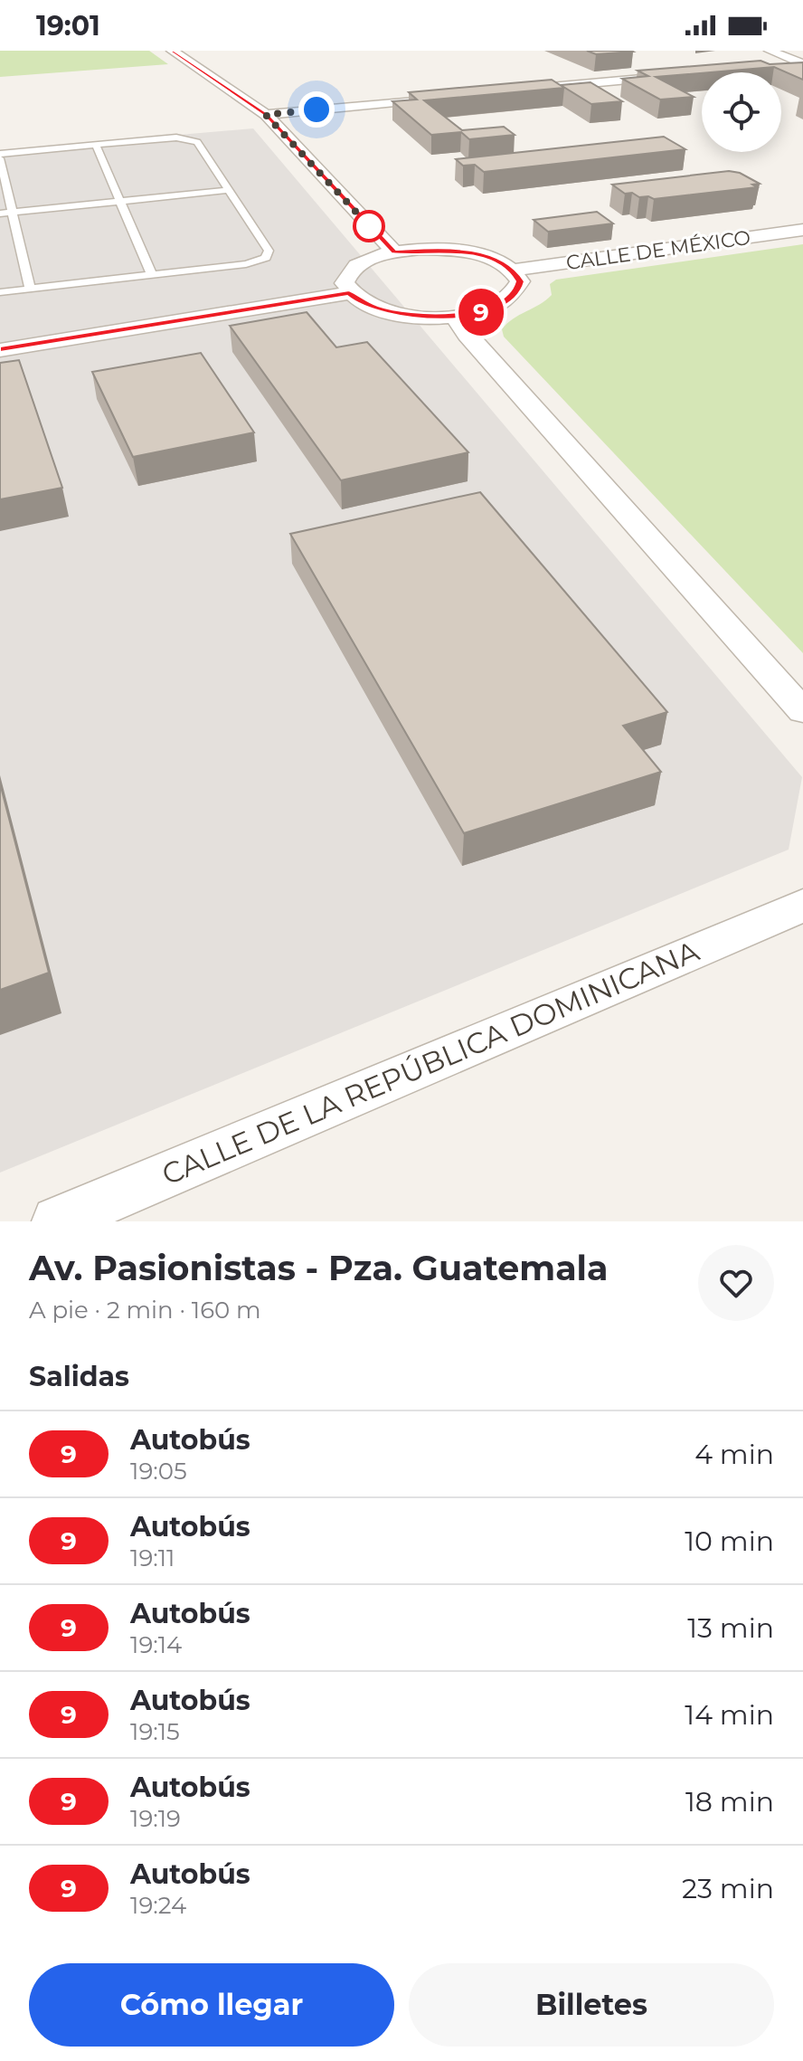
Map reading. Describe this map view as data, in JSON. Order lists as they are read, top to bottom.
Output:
{
  "streets": {
    "street": ["CALLE DE MÉXICO", "CALLE DE LA REPÚBLICA DOMINICANA"]
  },
  "lines": ["bus line 9"],
  "page": {
    "status": "19:01",
    "on_map": "9",
    "heading": [
      ["Av. Pasionistas - Pza. Guatemala", "A pie · 2 min · 160 m"],
      "Salidas"
    ],
    "list": [
      {
        "mark": "9",
        "name": "Autobús",
        "note": "19:05",
        "value": "4 min"
      },
      {
        "mark": "9",
        "name": "Autobús",
        "note": "19:11",
        "value": "10 min"
      },
      {
        "mark": "9",
        "name": "Autobús",
        "note": "19:14",
        "value": "13 min"
      },
      {
        "mark": "9",
        "name": "Autobús",
        "note": "19:15",
        "value": "14 min"
      },
      {
        "mark": "9",
        "name": "Autobús",
        "note": "19:19",
        "value": "18 min"
      },
      {
        "mark": "9",
        "name": "Autobús",
        "note": "19:24",
        "value": "23 min"
      }
    ],
    "buttons": ["Cómo llegar", "Billetes"]
  }
}
